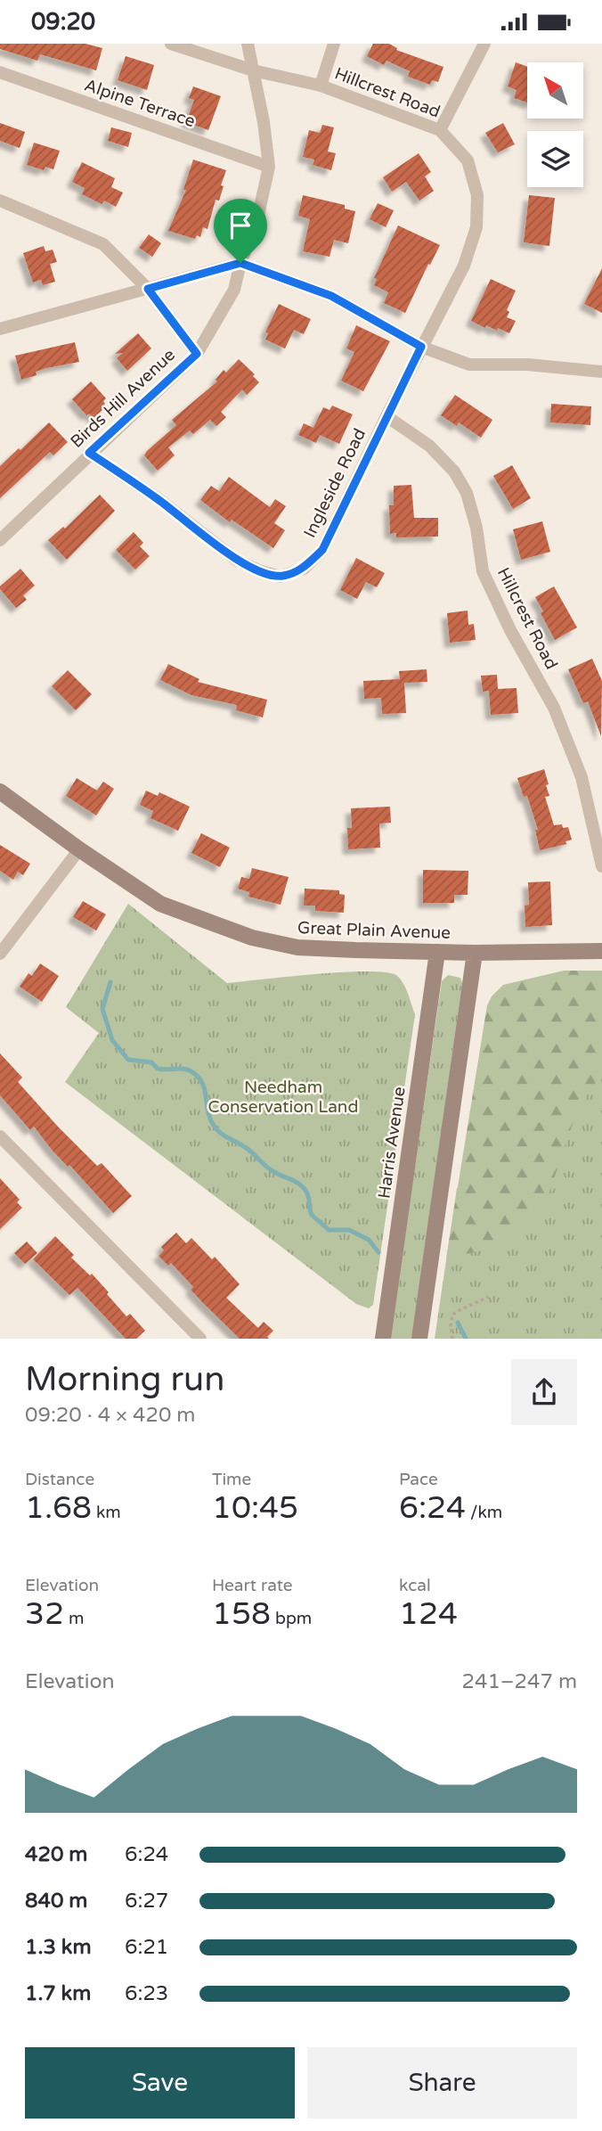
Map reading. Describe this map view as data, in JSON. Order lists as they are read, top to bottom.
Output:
{
  "streets": {
    "street": [
      "Hillcrest Road",
      "Alpine Terrace",
      "Birds Hill Avenue",
      "Ingleside Road",
      "Great Plain Avenue",
      "Harris Avenue"
    ]
  },
  "crossings": [
    ["Hillcrest Road", "Birds Hill Avenue"],
    ["Hillcrest Road", "Ingleside Road"],
    ["Alpine Terrace", "Birds Hill Avenue"],
    ["Birds Hill Avenue", "Ingleside Road"],
    ["Great Plain Avenue", "Harris Avenue"]
  ],
  "parks": ["Needham Conservation Land"],
  "north": "top left",
  "page": {
    "status": "09:20",
    "heading": ["Morning run", "09:20 · 4 × 420 m"],
    "stats": [
      ["Distance", "1.68 km"],
      ["Time", "10:45"],
      ["Pace", "6:24 /km"],
      ["Elevation", "32 m"],
      ["Heart rate", "158 bpm"],
      ["kcal", "124"]
    ],
    "chart": ["Elevation", "241–247 m"],
    "list": [
      {
        "name": "420 m",
        "note": "6:24"
      },
      {
        "name": "840 m",
        "note": "6:27"
      },
      {
        "name": "1.3 km",
        "note": "6:21"
      },
      {
        "name": "1.7 km",
        "note": "6:23"
      }
    ],
    "buttons": ["Save", "Share"]
  }
}
